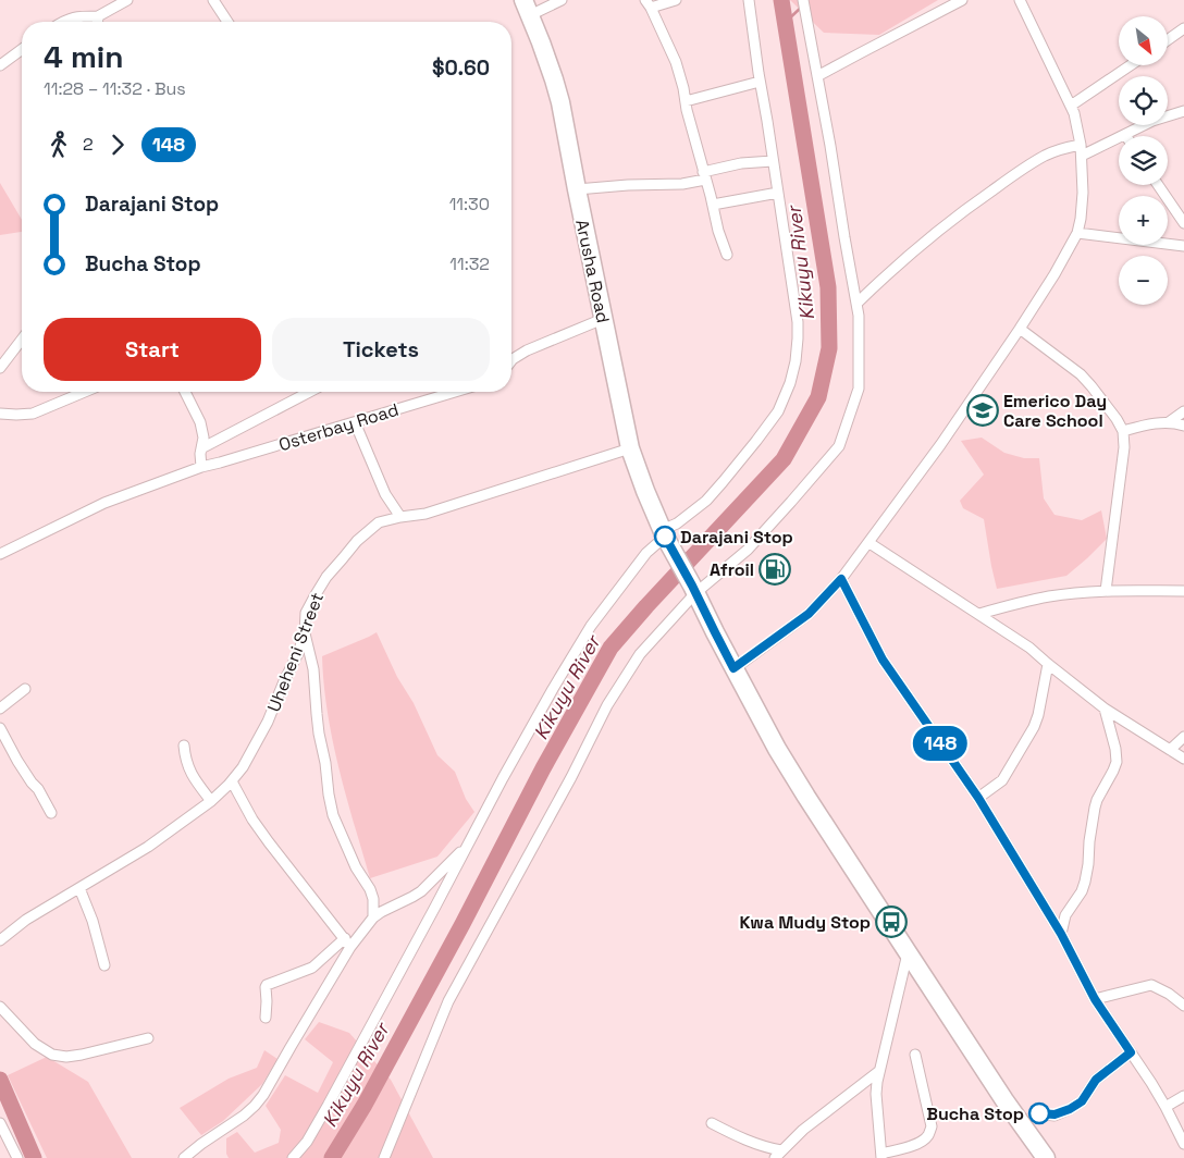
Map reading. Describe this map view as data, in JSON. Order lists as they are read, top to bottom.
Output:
{
  "streets": {
    "highway": ["Arusha Road"],
    "street": ["Osterbay Road", "Uheheni Street"]
  },
  "crossings": [
    ["Arusha Road", "Uheheni Street"]
  ],
  "water": ["Kikuyu River"],
  "places": {
    "school or university": ["Emerico Day Care School"],
    "other": ["Darajani Stop", "Bucha Stop"],
    "fuel station": ["Afroil"],
    "bus stop": ["Kwa Mudy Stop"]
  },
  "lines": ["bus line 148"],
  "north": "bottom right",
  "page": {
    "on_map": "148",
    "map_buttons": ["+", "−"],
    "heading": ["4 min", "11:28 – 11:32 · Bus", "$0.60"],
    "legs": ["2", "148"],
    "list": [
      {
        "name": "Darajani Stop",
        "value": "11:30"
      },
      {
        "name": "Bucha Stop",
        "value": "11:32"
      }
    ],
    "buttons": ["Start", "Tickets"]
  }
}
